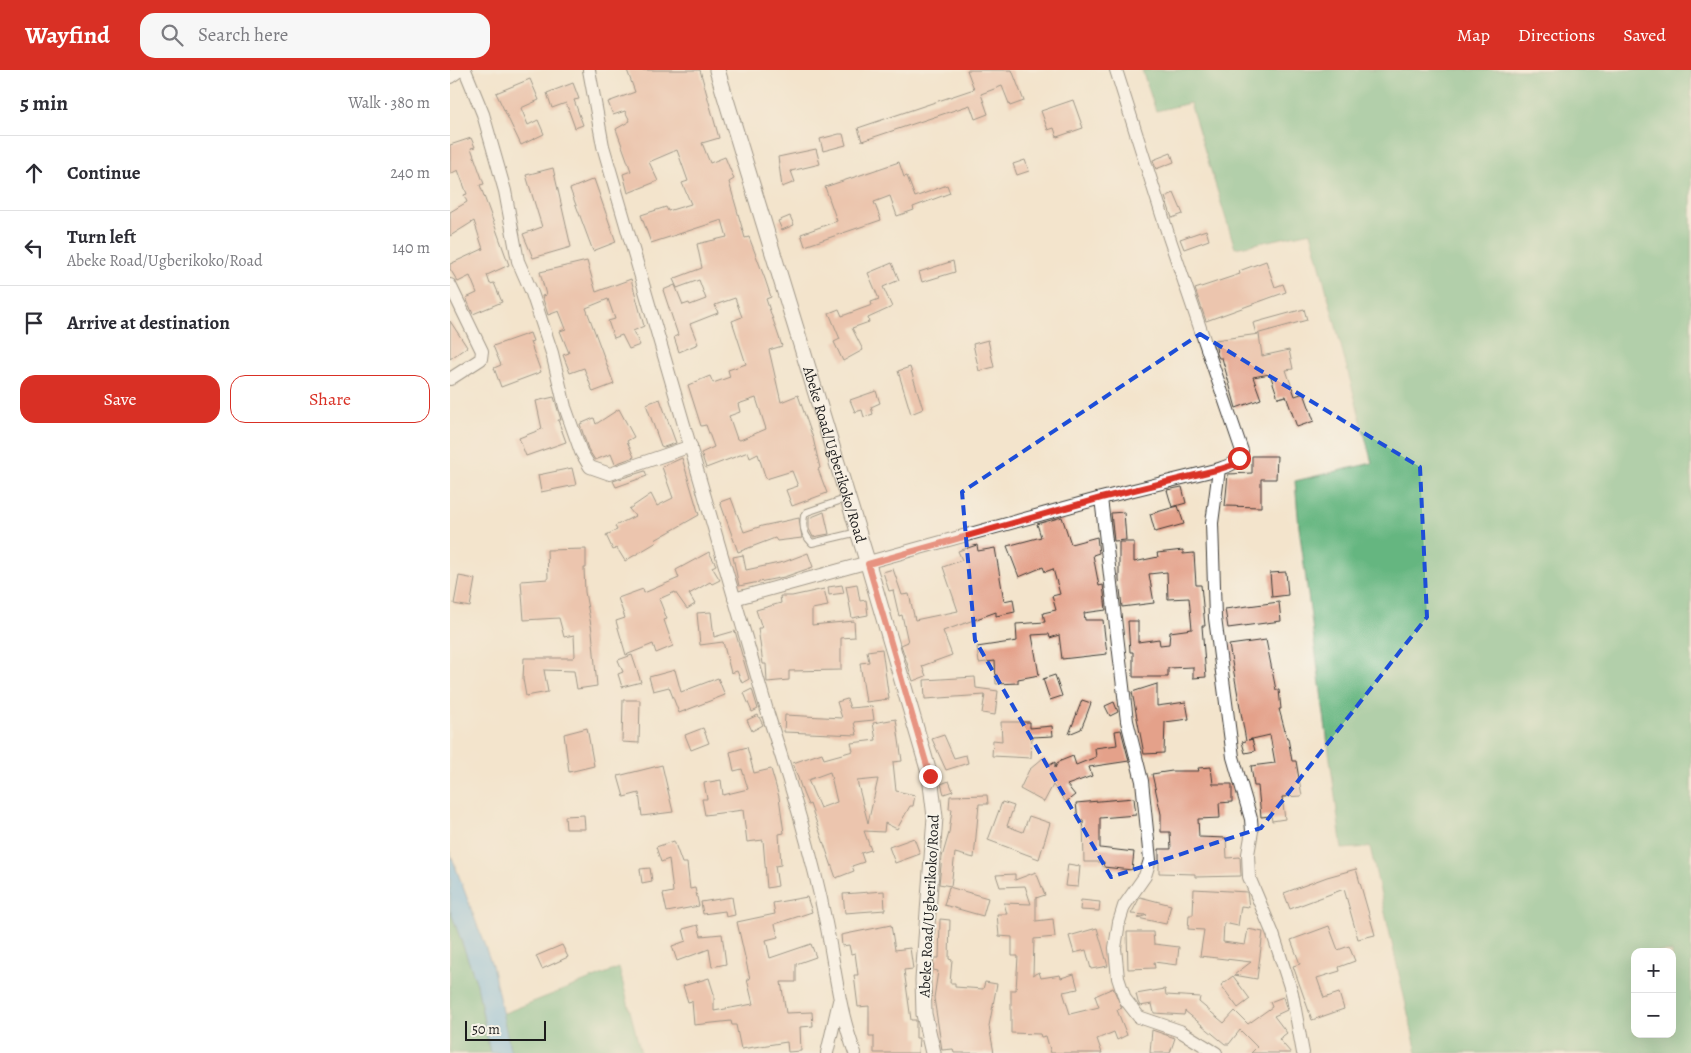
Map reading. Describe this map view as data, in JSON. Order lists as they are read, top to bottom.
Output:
{
  "streets": {
    "street": ["Abeke Road/Ugberikoko/Road"]
  },
  "scale_bar": "50 m",
  "page": {
    "header": "Wayfind",
    "search": "Search here",
    "nav": ["Map", "Directions", "Saved"],
    "heading": ["5 min", "Walk · 380 m"],
    "list": [
      ["Continue", "240 m"],
      ["Turn left", "Abeke Road/Ugberikoko/Road", "140 m"],
      "Arrive at destination"
    ],
    "buttons": ["Save", "Share"],
    "map_buttons": ["+", "−"],
    "scale": "50 m"
  }
}
